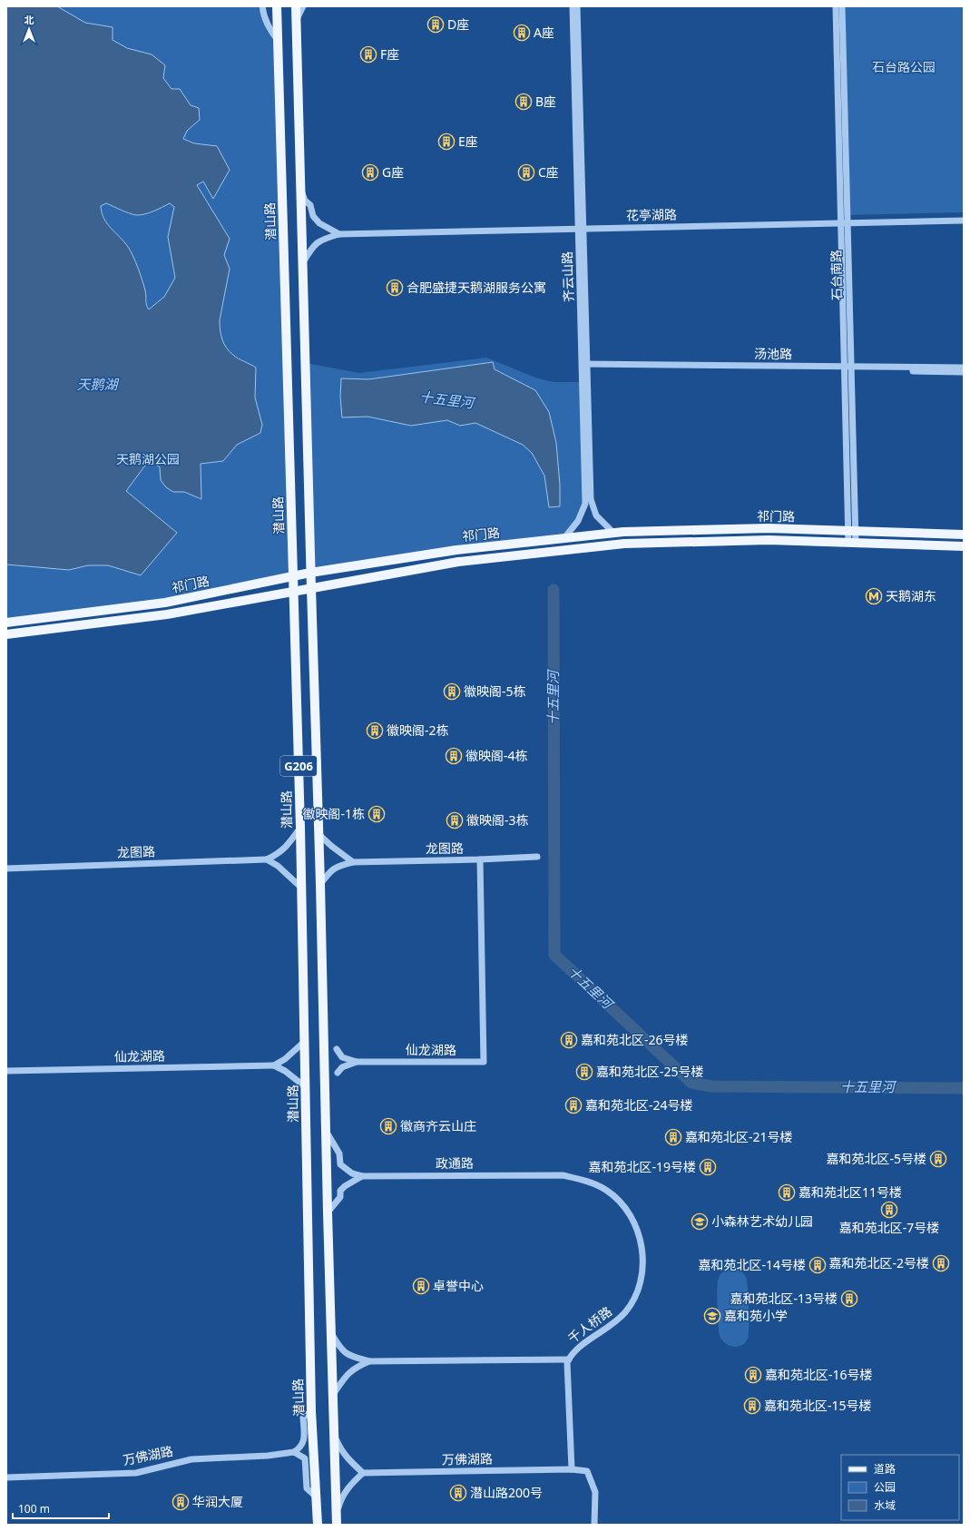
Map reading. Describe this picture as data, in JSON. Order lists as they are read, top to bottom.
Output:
{
  "streets": {
    "main road": ["潜山路", "祁门路", "G206"],
    "street": [
      "花亭湖路",
      "石台南路",
      "齐云山路",
      "汤池路",
      "龙图路",
      "仙龙湖路",
      "政通路",
      "千人桥路",
      "万佛湖路"
    ]
  },
  "crossings": [
    ["花亭湖路", "石台南路"],
    ["花亭湖路", "齐云山路"],
    ["花亭湖路", "G206"],
    ["潜山路", "祁门路"],
    ["石台南路", "汤池路"],
    ["石台南路", "祁门路"],
    ["齐云山路", "汤池路"],
    ["齐云山路", "祁门路"],
    ["祁门路", "G206"],
    ["G206", "龙图路"],
    ["龙图路", "仙龙湖路"],
    ["政通路", "千人桥路"],
    ["千人桥路", "万佛湖路"]
  ],
  "water": ["天鹅湖", "十五里河"],
  "parks": ["石台路公园", "天鹅湖公园"],
  "places": {
    "building": [
      "D座",
      "A座",
      "F座",
      "B座",
      "E座",
      "G座",
      "C座",
      "合肥盛捷天鹅湖服务公寓",
      "徽映阁-5栋",
      "徽映阁-2栋",
      "徽映阁-4栋",
      "徽映阁-1栋",
      "徽映阁-3栋",
      "嘉和苑北区-26号楼",
      "嘉和苑北区-25号楼",
      "嘉和苑北区-24号楼",
      "徽商齐云山庄",
      "嘉和苑北区-21号楼",
      "嘉和苑北区-5号楼",
      "嘉和苑北区-19号楼",
      "嘉和苑北区11号楼",
      "嘉和苑北区-7号楼",
      "嘉和苑北区-2号楼",
      "嘉和苑北区-14号楼",
      "卓誉中心",
      "嘉和苑北区-13号楼",
      "嘉和苑北区-16号楼",
      "嘉和苑北区-15号楼",
      "潜山路200号",
      "华润大厦"
    ],
    "metro station": ["天鹅湖东"],
    "school or university": ["小森林艺术幼儿园", "嘉和苑小学"]
  },
  "legend": ["道路", "公园", "水域"],
  "scale_bar": "100 m",
  "north": "top"
}
